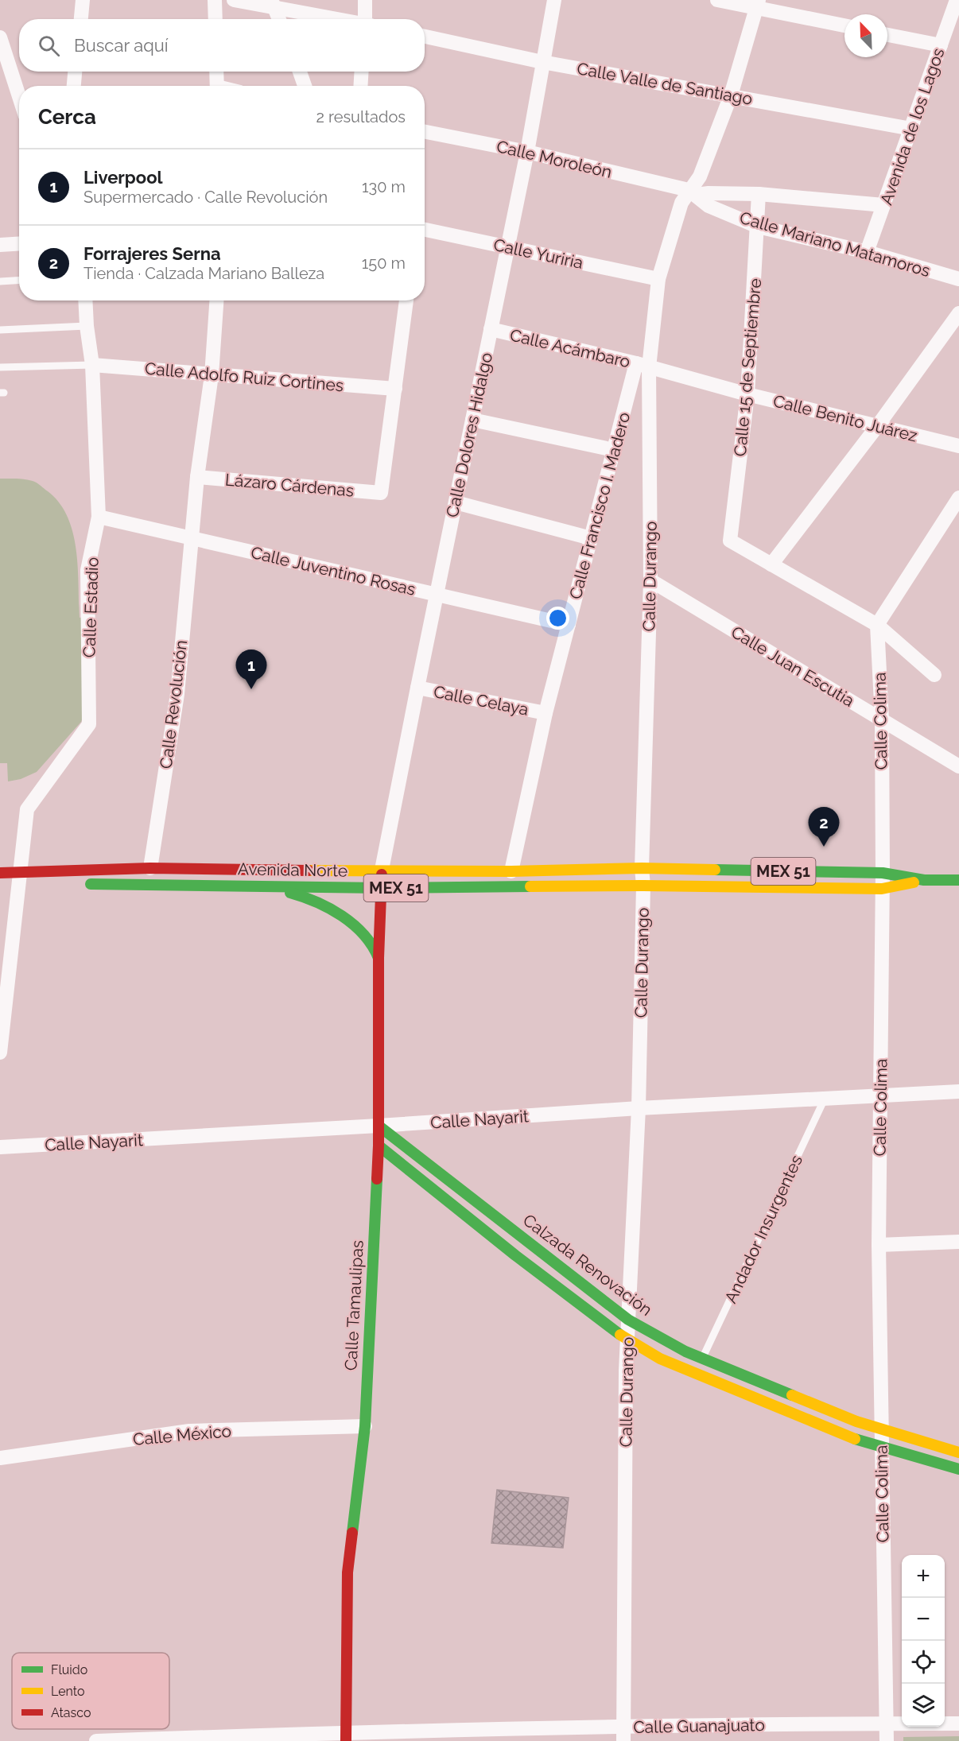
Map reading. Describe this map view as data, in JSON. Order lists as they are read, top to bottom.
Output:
{
  "streets": {
    "street": [
      "Calle Valle de Santiago",
      "Avenida de los Lagos",
      "Calle Moroleón",
      "Calle Mariano Matamoros",
      "Calle Yuriria",
      "Calle Acámbaro",
      "Calle 15 de Septiembre",
      "Calle Adolfo Ruiz Cortines",
      "Calle Benito Juárez",
      "Calle Dolores Hidalgo",
      "Lázaro Cárdenas",
      "Calle Francisco I. Madero",
      "Calle Juventino Rosas",
      "Calle Durango",
      "Calle Estadio",
      "Calle Juan Escutia",
      "Calle Celaya",
      "Calle Revolución",
      "Calle Colima",
      "Avenida Norte",
      "MEX 51",
      "Calle Nayarit",
      "Calzada Renovación",
      "Calle Tamaulipas",
      "Calle México",
      "Calle Guanajuato"
    ],
    "lane": ["Andador Insurgentes"]
  },
  "crossings": [
    ["Calle Valle de Santiago", "Avenida de los Lagos"],
    ["Calle Valle de Santiago", "Calle Dolores Hidalgo"],
    ["Calle Valle de Santiago", "Calle Durango"],
    ["Avenida de los Lagos", "Calle Mariano Matamoros"],
    ["Calle Moroleón", "Calle Mariano Matamoros"],
    ["Calle Moroleón", "Calle Dolores Hidalgo"],
    ["Calle Moroleón", "Calle Durango"],
    ["Calle Mariano Matamoros", "Calle 15 de Septiembre"],
    ["Calle Mariano Matamoros", "Calle Durango"],
    ["Calle Yuriria", "Calle Dolores Hidalgo"],
    ["Calle Yuriria", "Calle Durango"],
    ["Calle Acámbaro", "Calle Benito Juárez"],
    ["Calle Acámbaro", "Calle Dolores Hidalgo"],
    ["Calle Acámbaro", "Calle Francisco I. Madero"],
    ["Calle Acámbaro", "Calle Durango"],
    ["Calle 15 de Septiembre", "Calle Benito Juárez"],
    ["Calle Adolfo Ruiz Cortines", "Lázaro Cárdenas"],
    ["Calle Adolfo Ruiz Cortines", "Calle Estadio"],
    ["Calle Adolfo Ruiz Cortines", "Calle Revolución"],
    ["Calle Benito Juárez", "Calle Francisco I. Madero"],
    ["Calle Benito Juárez", "Calle Durango"],
    ["Calle Dolores Hidalgo", "Calle Juventino Rosas"],
    ["Calle Dolores Hidalgo", "Calle Celaya"],
    ["Calle Dolores Hidalgo", "Avenida Norte"],
    ["Calle Dolores Hidalgo", "Calle Tamaulipas"],
    ["Lázaro Cárdenas", "Calle Revolución"],
    ["Calle Francisco I. Madero", "Calle Juventino Rosas"],
    ["Calle Francisco I. Madero", "Calle Durango"],
    ["Calle Francisco I. Madero", "Calle Celaya"],
    ["Calle Francisco I. Madero", "Avenida Norte"],
    ["Calle Juventino Rosas", "Calle Estadio"],
    ["Calle Juventino Rosas", "Calle Revolución"],
    ["Calle Durango", "Calle Juan Escutia"],
    ["Calle Durango", "Avenida Norte"],
    ["Calle Durango", "MEX 51"],
    ["Calle Durango", "Calle Nayarit"],
    ["Calle Durango", "Calzada Renovación"],
    ["Calle Durango", "Calle Guanajuato"],
    ["Calle Estadio", "Avenida Norte"],
    ["Calle Juan Escutia", "Calle Colima"],
    ["Calle Revolución", "Avenida Norte"],
    ["Calle Colima", "MEX 51"],
    ["Calle Colima", "Calle Nayarit"],
    ["Calle Colima", "Calzada Renovación"],
    ["Calle Colima", "Calle Guanajuato"],
    ["Avenida Norte", "MEX 51"],
    ["Avenida Norte", "Calle Tamaulipas"],
    ["Calle Nayarit", "Andador Insurgentes"],
    ["Calle Nayarit", "Calzada Renovación"],
    ["Calle Nayarit", "Calle Tamaulipas"],
    ["Andador Insurgentes", "Calzada Renovación"],
    ["Calzada Renovación", "Calle Tamaulipas"],
    ["Calle Tamaulipas", "Calle México"],
    ["Calle Tamaulipas", "Calle Guanajuato"]
  ],
  "legend": ["Fluido", "Lento", "Atasco"],
  "north": "top left",
  "page": {
    "search": "Buscar aquí",
    "heading": ["Cerca", "2 resultados"],
    "list": [
      {
        "mark": "1",
        "name": "Liverpool",
        "note": "Supermercado · Calle Revolución",
        "value": "130 m"
      },
      {
        "mark": "2",
        "name": "Forrajeres Serna",
        "note": "Tienda · Calzada Mariano Balleza",
        "value": "150 m"
      }
    ],
    "pins": ["1", "2"],
    "map_buttons": ["+", "−"]
  }
}
